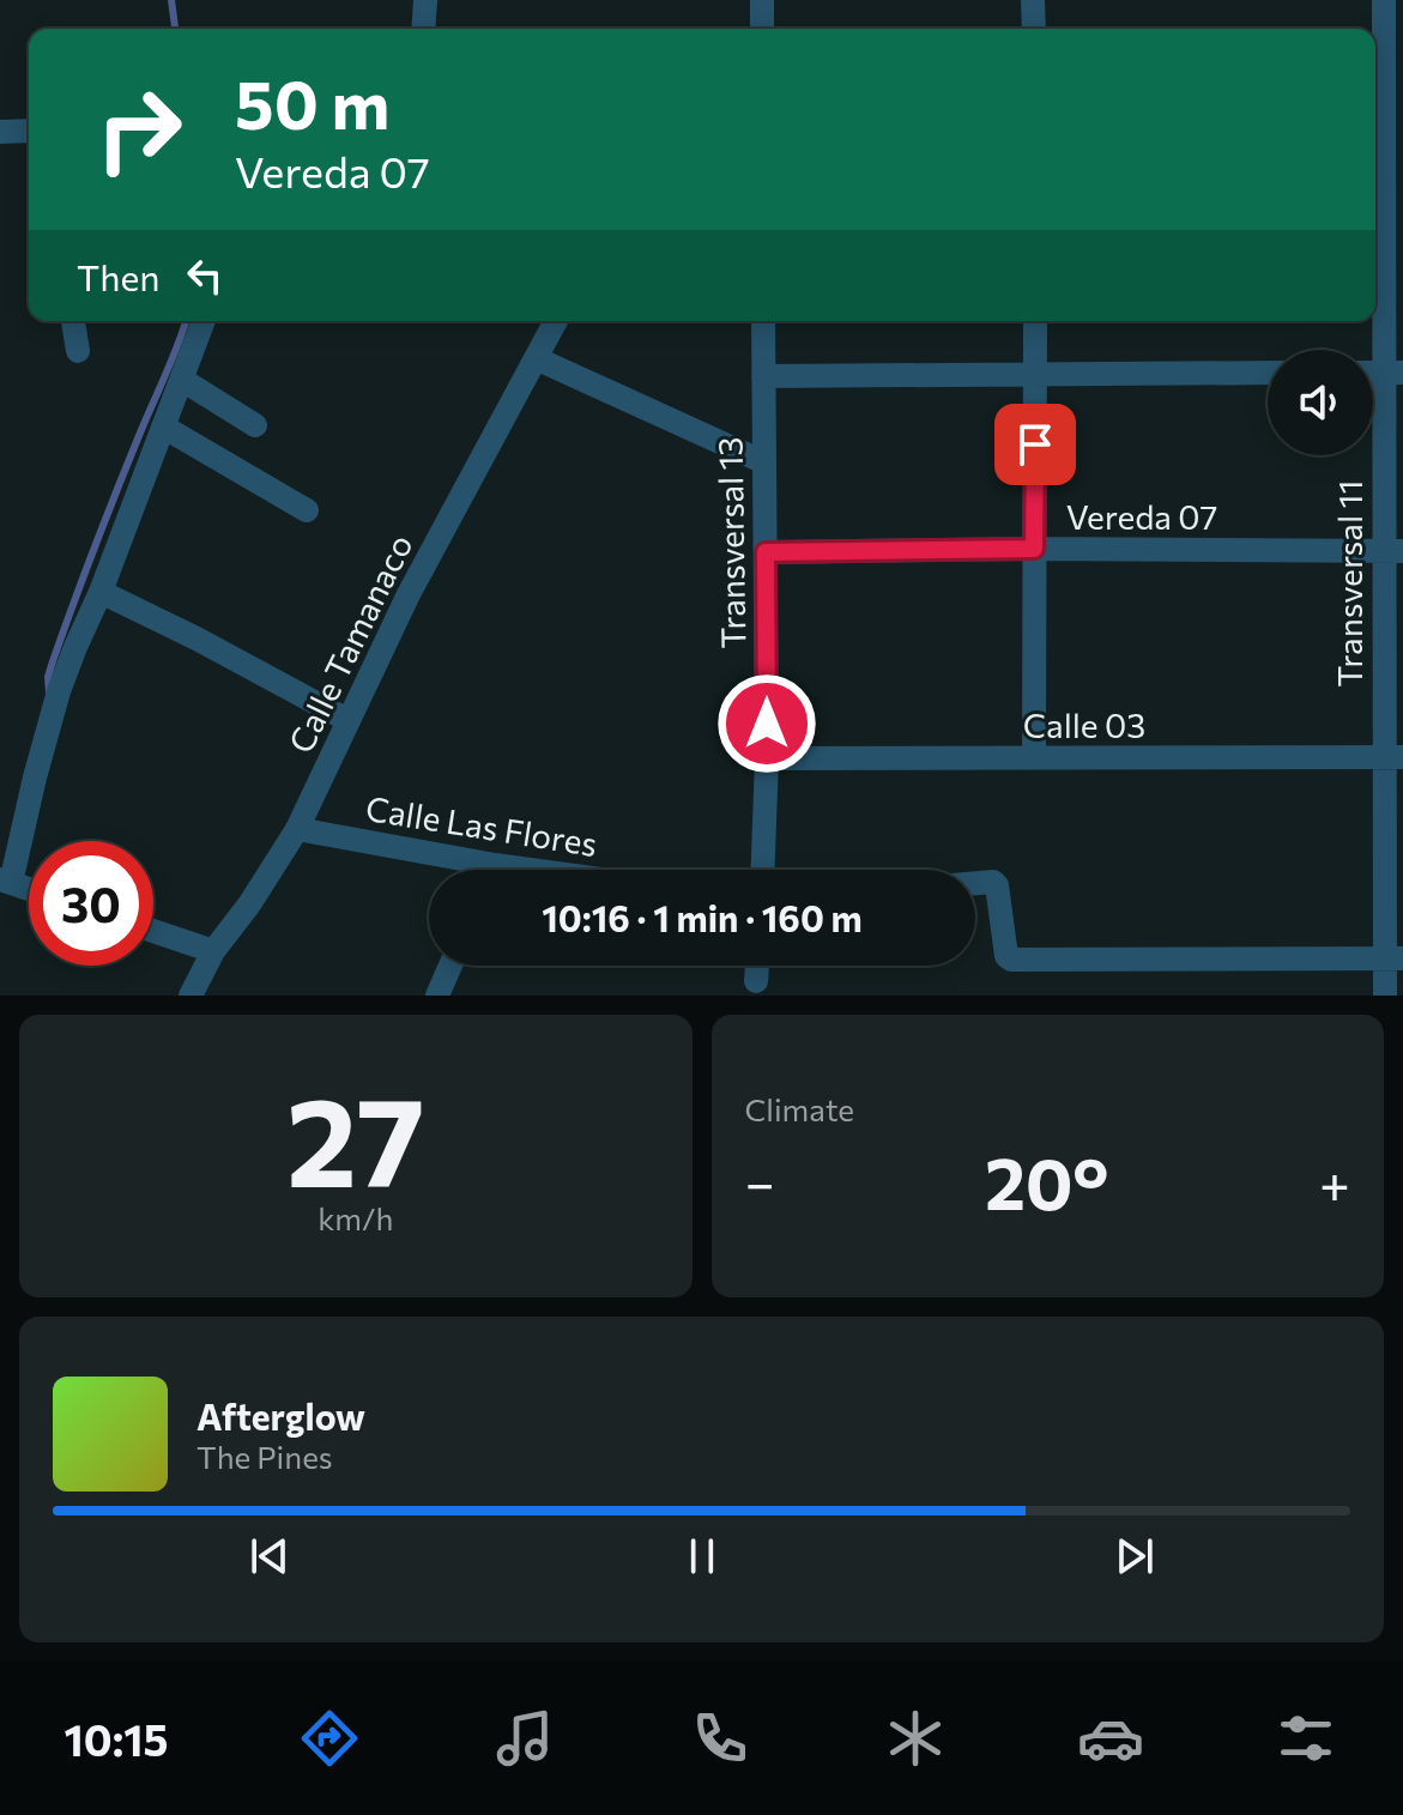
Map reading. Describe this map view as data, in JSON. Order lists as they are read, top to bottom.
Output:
{
  "streets": {
    "street": [
      "Vereda 07",
      "Transversal 13",
      "Transversal 11",
      "Calle Tamanaco",
      "Calle 03",
      "Calle Las Flores"
    ]
  },
  "crossings": [
    ["Vereda 07", "Transversal 13"],
    ["Vereda 07", "Transversal 11"],
    ["Transversal 13", "Calle 03"],
    ["Transversal 11", "Calle 03"],
    ["Calle Tamanaco", "Calle Las Flores"]
  ],
  "page": {
    "turn": ["50 m", "Vereda 07"],
    "then": "Then",
    "limit": "30",
    "trip": "10:16 · 1 min · 160 m",
    "tile": [
      ["27", "km/h"],
      "Climate"
    ],
    "heat": ["−", "20°", "+"],
    "song": ["Afterglow", "The Pines"],
    "tabs": "10:15"
  }
}
